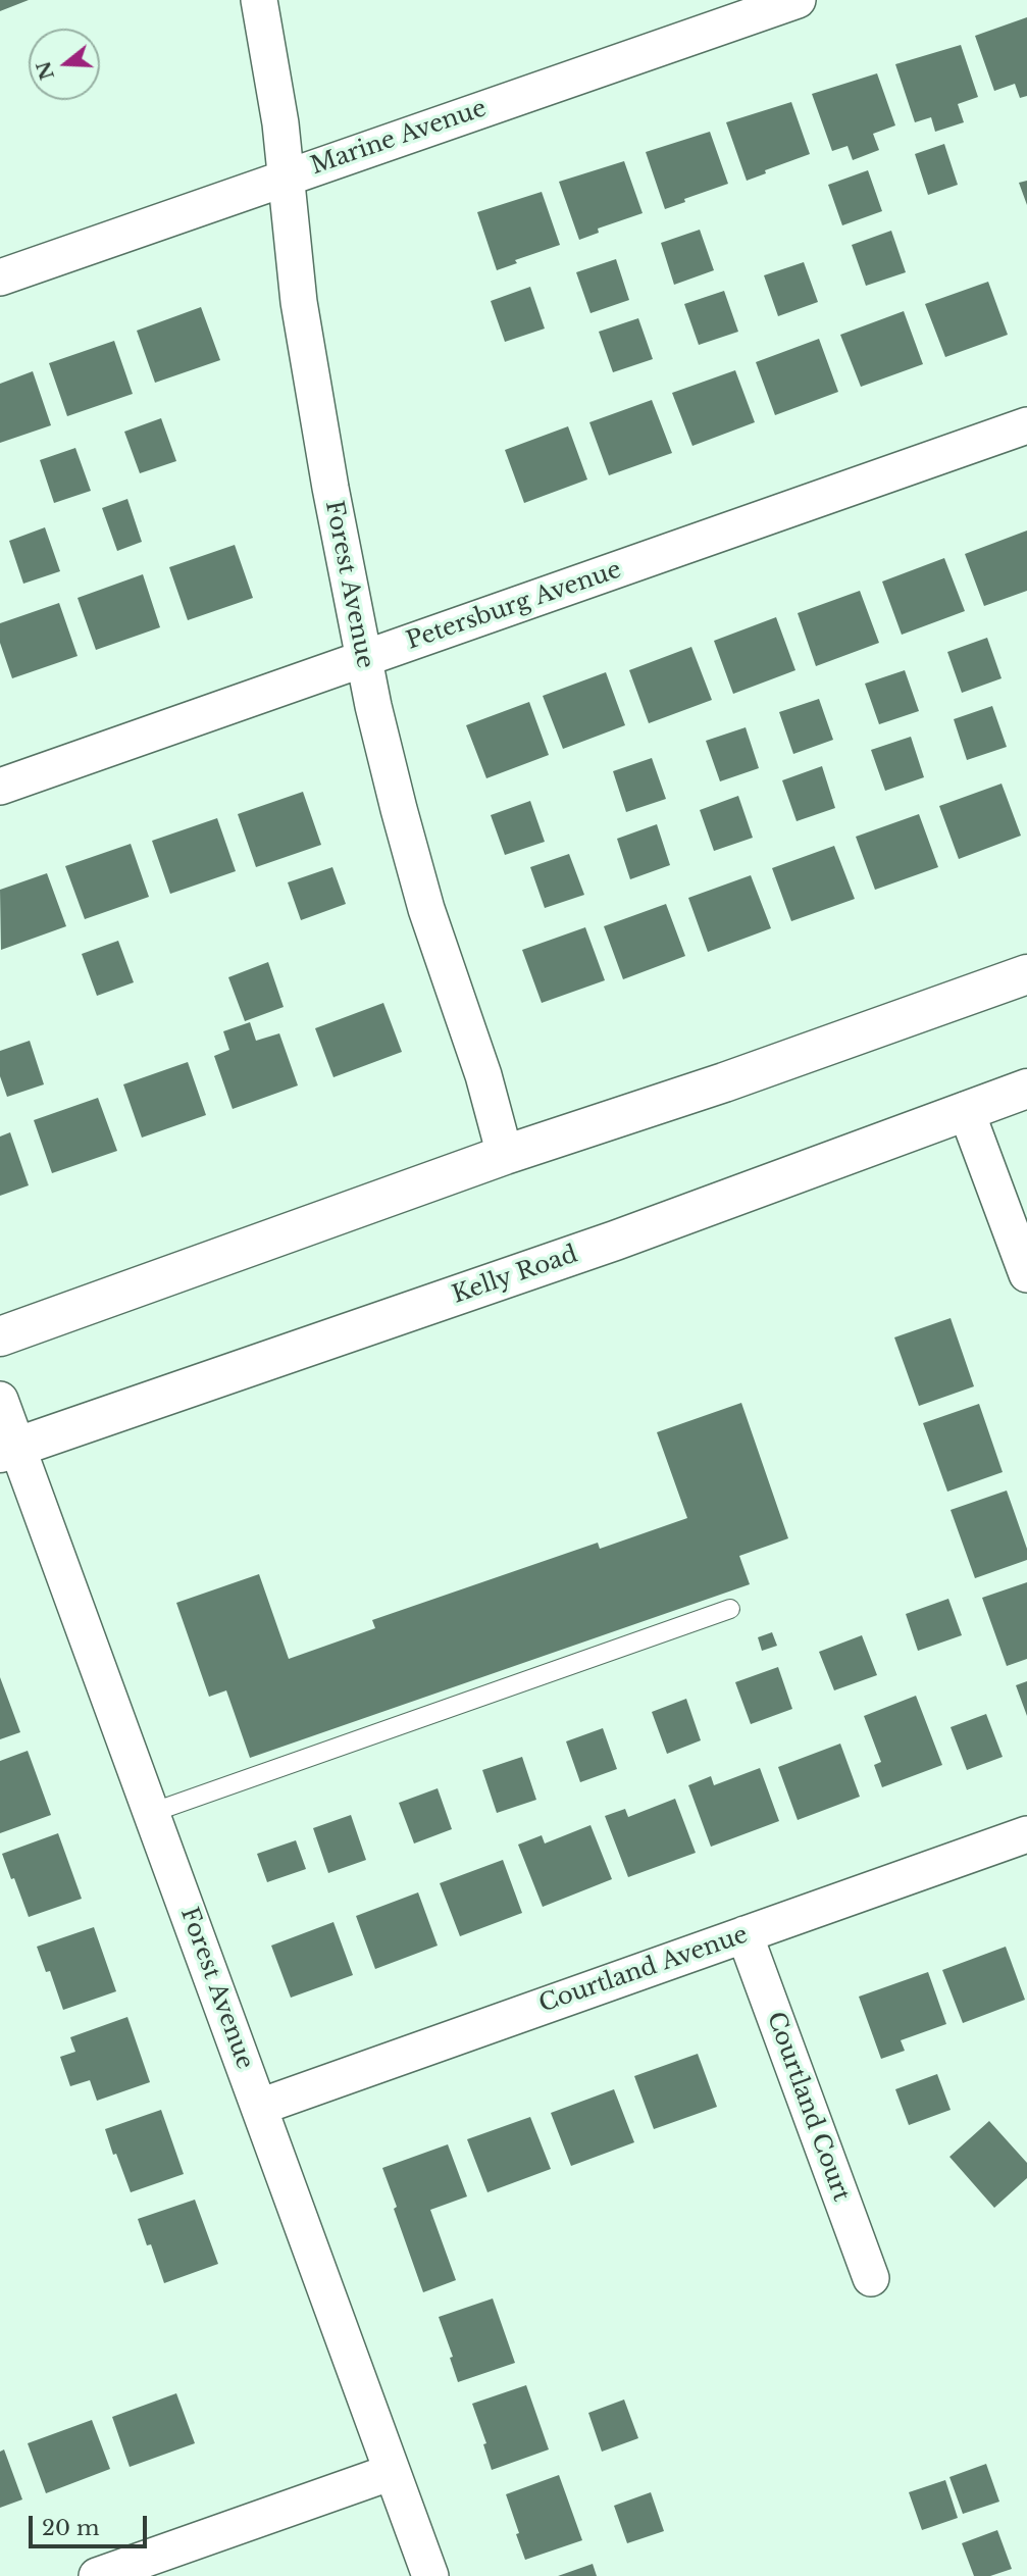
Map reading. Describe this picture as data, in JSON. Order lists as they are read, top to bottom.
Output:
{
  "streets": {
    "street": [
      "Marine Avenue",
      "Forest Avenue",
      "Petersburg Avenue",
      "Kelly Road",
      "Courtland Avenue",
      "Courtland Court"
    ]
  },
  "crossings": [
    ["Marine Avenue", "Forest Avenue"],
    ["Forest Avenue", "Petersburg Avenue"],
    ["Forest Avenue", "Kelly Road"],
    ["Forest Avenue", "Courtland Avenue"],
    ["Courtland Avenue", "Courtland Court"]
  ],
  "scale_bar": "20 m",
  "north": "left"
}
